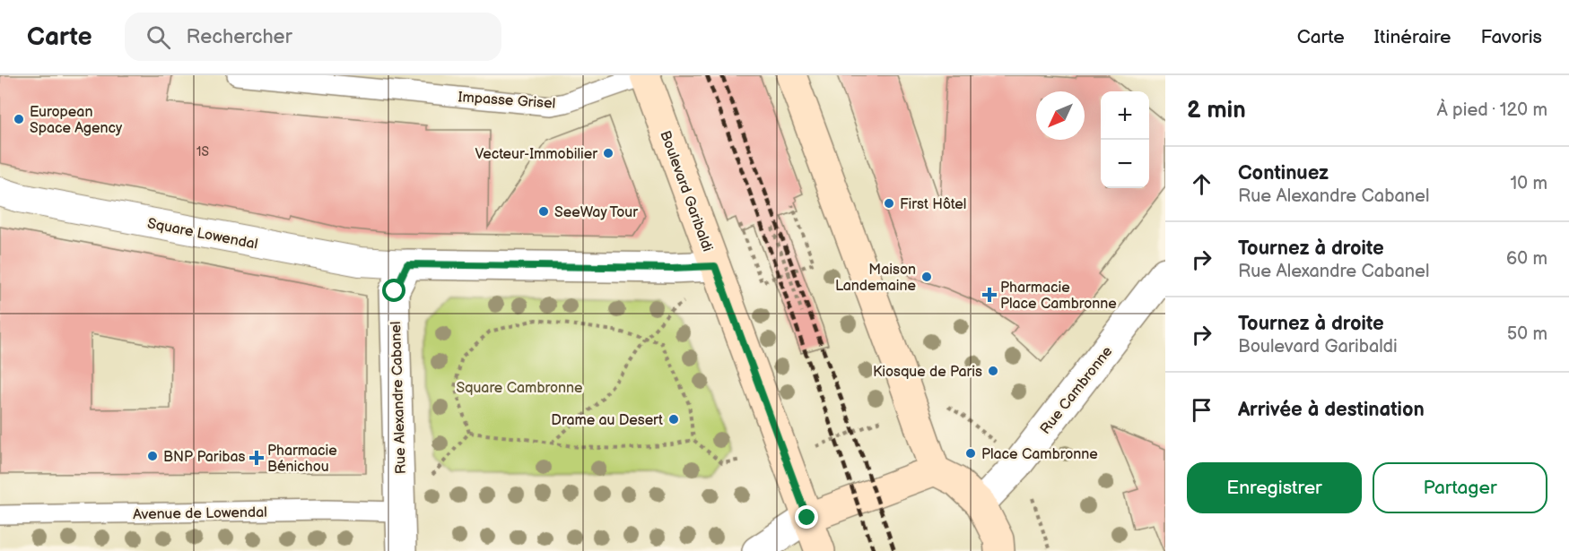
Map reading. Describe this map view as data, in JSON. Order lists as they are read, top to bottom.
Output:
{
  "streets": {
    "main road": ["Boulevard Garibaldi"],
    "street": ["Square Lowendal", "Rue Cambronne", "Rue Alexandre Cabanel"],
    "lane": ["Impasse Grisel", "Avenue de Lowendal"]
  },
  "crossings": [
    ["Impasse Grisel", "Boulevard Garibaldi"],
    ["Square Lowendal", "Rue Alexandre Cabanel"],
    ["Rue Alexandre Cabanel", "Avenue de Lowendal"]
  ],
  "parks": ["Square Cambronne"],
  "places": {
    "other": [
      "European Space Agency",
      "Vecteur-Immobilier",
      "First Hôtel",
      "SeeWay Tour",
      "Maison Landemaine",
      "Kiosque de Paris",
      "Drame au Desert",
      "Place Cambronne",
      "BNP Paribas"
    ],
    "health": ["Pharmacie Place Cambronne", "Pharmacie Bénichou"]
  },
  "house_numbers": ["1S"],
  "north": "bottom left",
  "page": {
    "header": "Carte",
    "search": "Rechercher",
    "nav": ["Carte", "Itinéraire", "Favoris"],
    "heading": ["2 min", "À pied · 120 m"],
    "map_buttons": ["+", "−"],
    "list": [
      ["Continuez", "Rue Alexandre Cabanel", "10 m"],
      ["Tournez à droite", "Rue Alexandre Cabanel", "60 m"],
      ["Tournez à droite", "Boulevard Garibaldi", "50 m"],
      "Arrivée à destination"
    ],
    "buttons": ["Enregistrer", "Partager"]
  }
}
